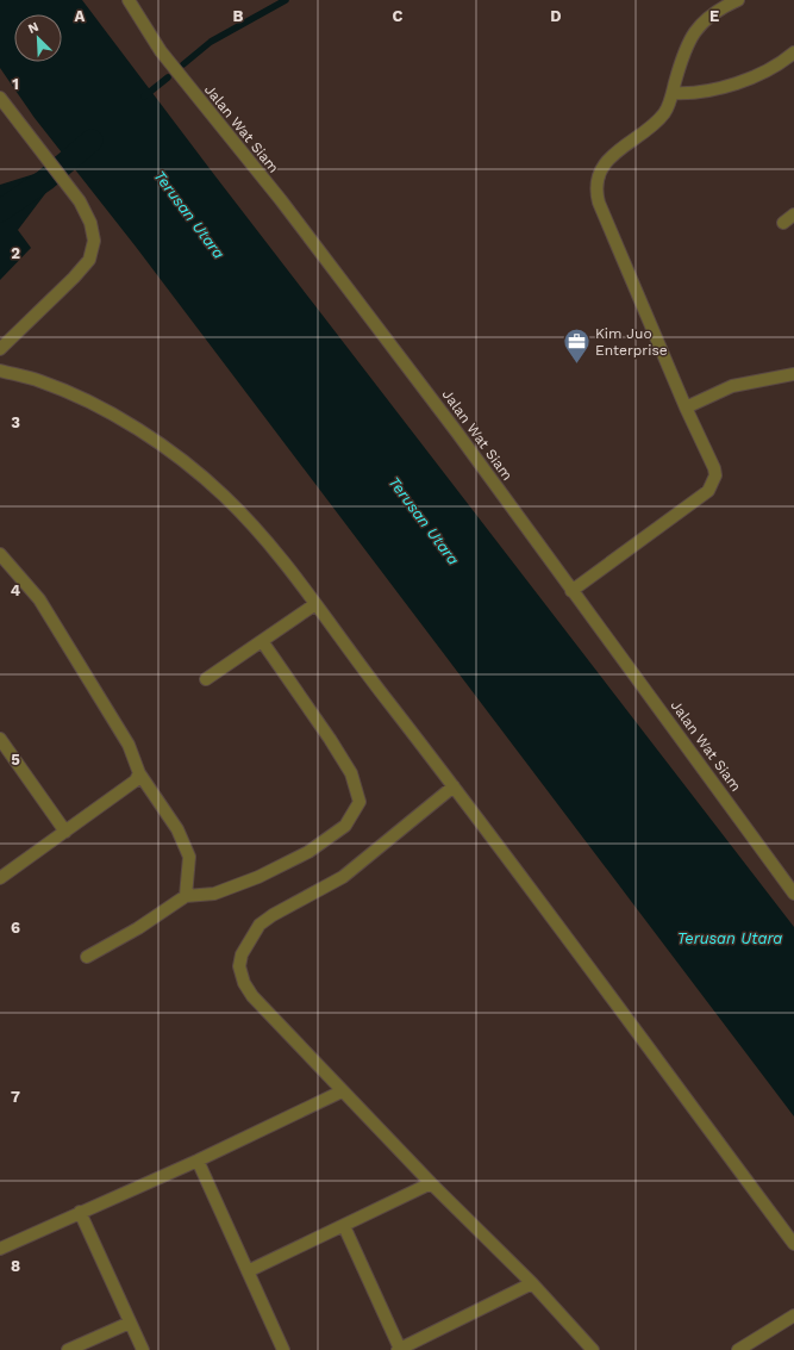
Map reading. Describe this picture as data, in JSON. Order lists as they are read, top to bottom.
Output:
{
  "streets": {
    "street": ["Jalan Wat Siam"]
  },
  "water": ["Terusan Utara"],
  "places": {
    "office": ["Kim Juo Enterprise"]
  },
  "north": "top left",
  "grid": {
    "columns": [
      "A",
      "B",
      "C",
      "D",
      "E"
    ],
    "rows": [
      "1",
      "2",
      "3",
      "4",
      "5",
      "6",
      "7",
      "8"
    ]
  }
}
